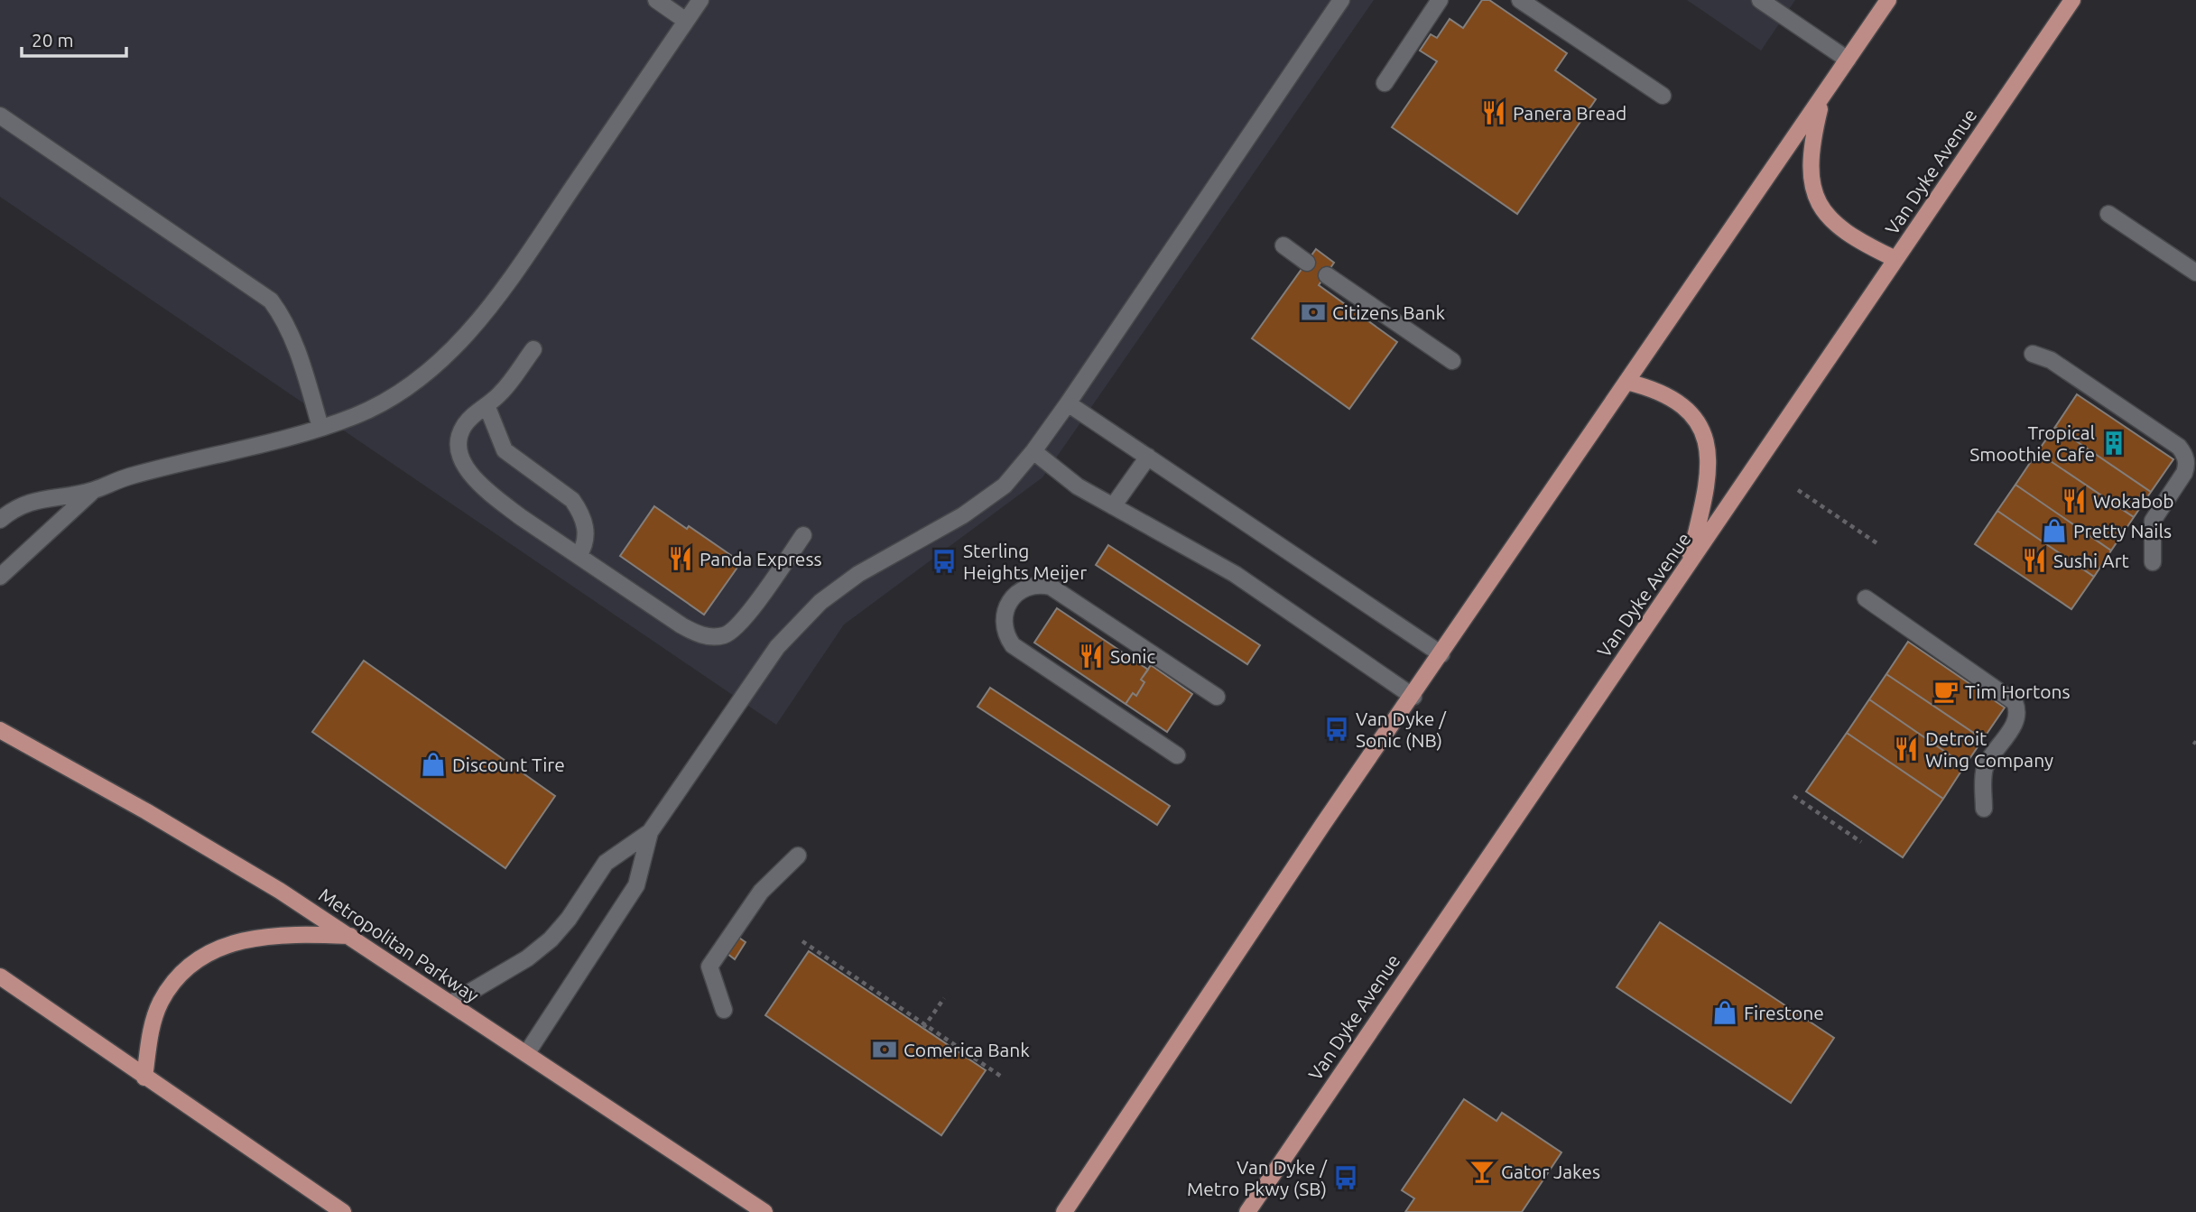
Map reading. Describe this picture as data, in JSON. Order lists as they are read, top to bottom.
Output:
{
  "streets": {
    "main road": ["Van Dyke Avenue", "Metropolitan Parkway"]
  },
  "places": {
    "restaurant": [
      "Panera Bread",
      "Wokabob",
      "Panda Express",
      "Sushi Art",
      "Sonic",
      "Detroit Wing Company"
    ],
    "bank": ["Citizens Bank", "Comerica Bank"],
    "building": ["Tropical Smoothie Cafe"],
    "shop": ["Pretty Nails", "Discount Tire", "Firestone"],
    "bus stop": ["Sterling Heights Meijer", "Van Dyke / Sonic (NB)", "Van Dyke / Metro Pkwy (SB)"],
    "cafe": ["Tim Hortons"],
    "bar": ["Gator Jakes"]
  },
  "scale_bar": "20 m"
}
